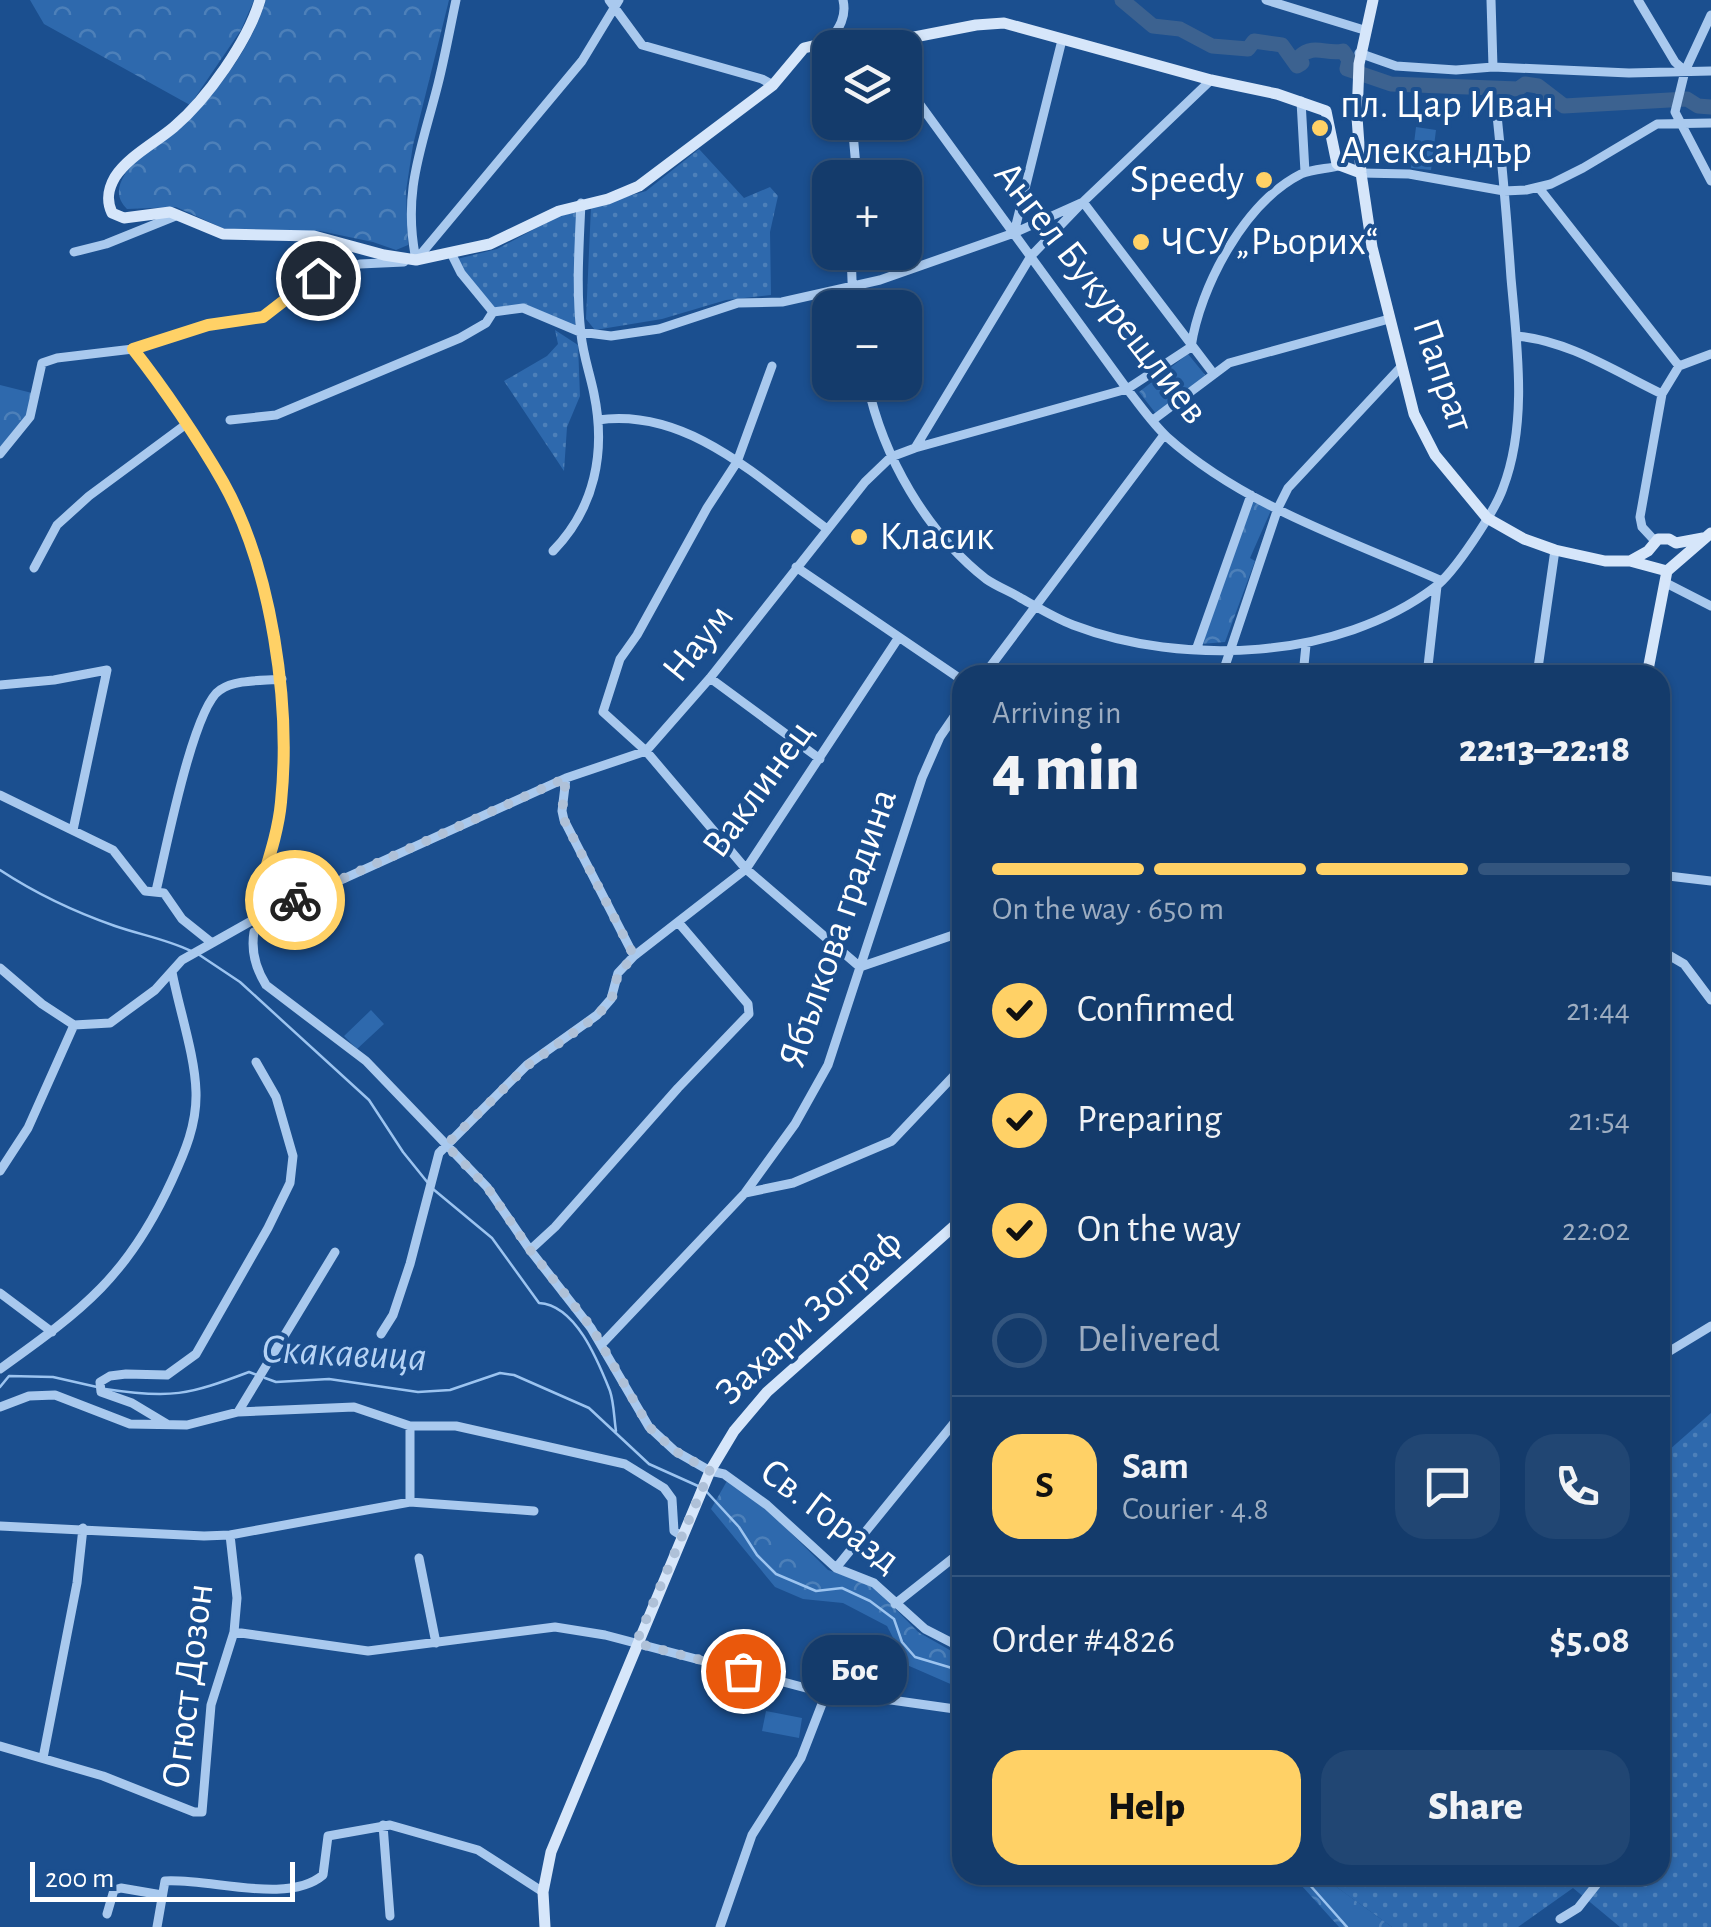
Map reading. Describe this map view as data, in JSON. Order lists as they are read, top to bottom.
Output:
{
  "streets": {
    "street": [
      "Ангел Букурещлиев",
      "Папрат",
      "Наум",
      "Ваклинец",
      "Ябълкова градина",
      "Захари Зограф",
      "Св. Горазд",
      "Огюст Дозон"
    ]
  },
  "crossings": [
    ["Ангел Букурещлиев", "Наум"],
    ["Ваклинец", "Св. Горазд"],
    ["Ябълкова градина", "Св. Горазд"],
    ["Захари Зограф", "Св. Горазд"]
  ],
  "water": ["Скакавица"],
  "places": [
    "пл. Цар Иван Александър",
    "Speedy",
    "ЧСУ „Рьорих“",
    "Класик",
    "Бос"
  ],
  "scale_bar": "200 m",
  "page": {
    "map_buttons": ["+", "−"],
    "heading": ["4 min", "Arriving in", "22:13–22:18"],
    "panel": [
      "Sam",
      "Courier · 4.8",
      "Order #4826",
      "$5.08"
    ],
    "bar": "On the way · 650 m",
    "list": [
      ["Confirmed", "21:44"],
      ["Preparing", "21:54"],
      ["On the way", "22:02"],
      "Delivered"
    ],
    "round": "S",
    "bubble": "Бос",
    "buttons": ["Help", "Share"],
    "scale": "200 m"
  }
}
